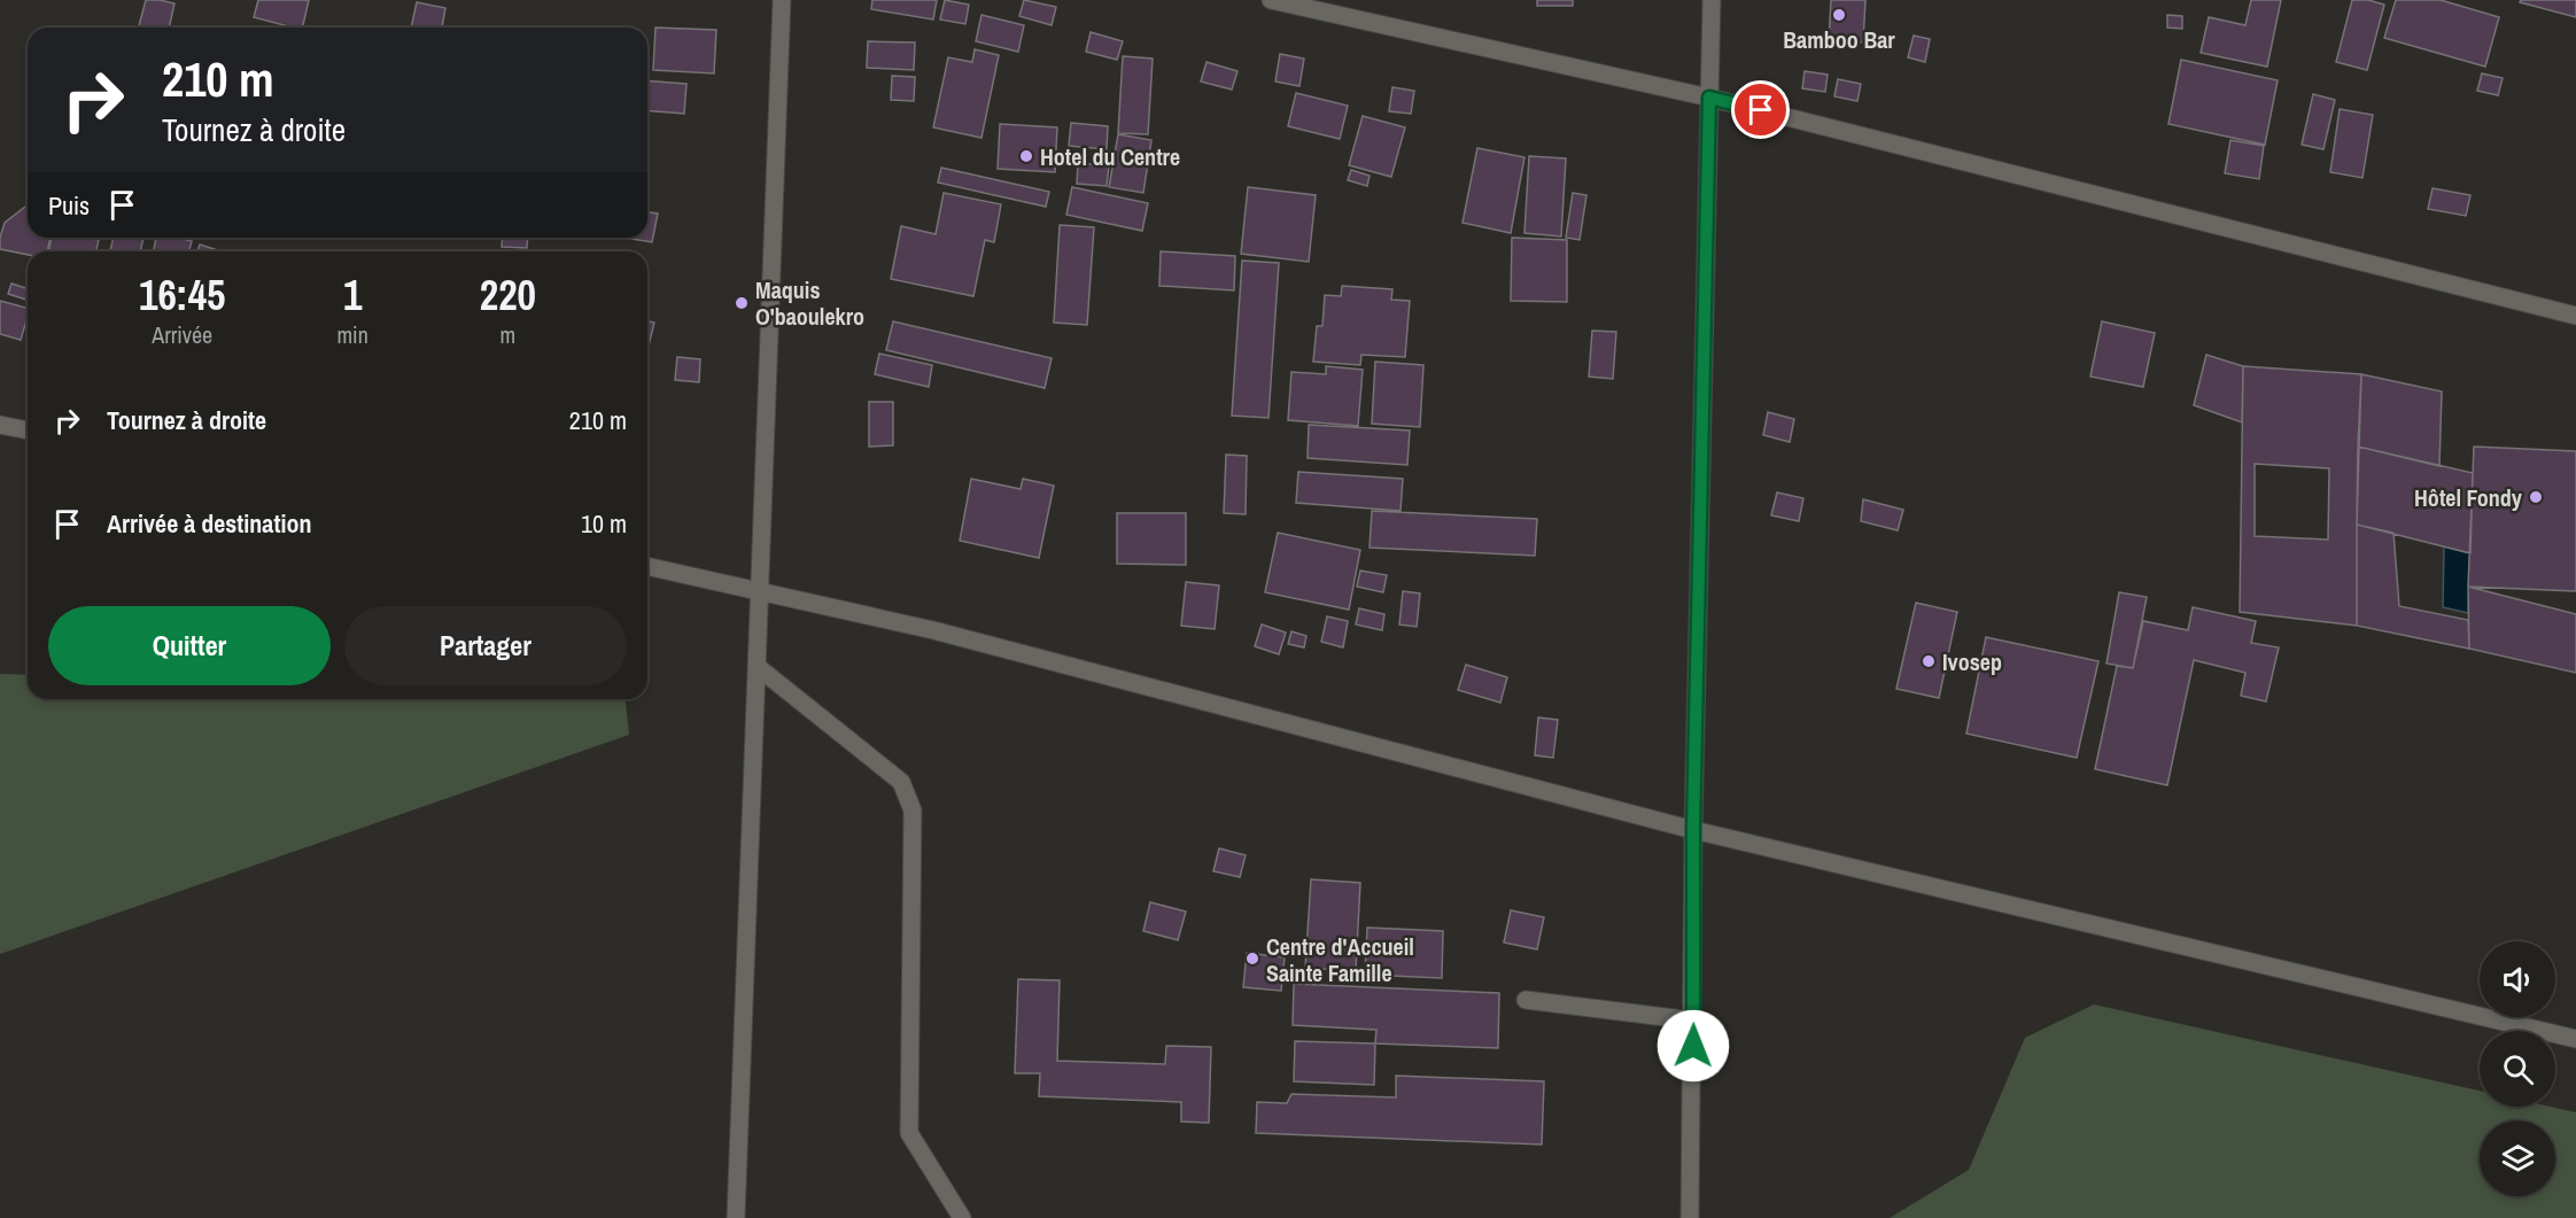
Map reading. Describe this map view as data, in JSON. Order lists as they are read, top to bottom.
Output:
{
  "places": [
    "Bamboo Bar",
    "Hotel du Centre",
    "Maquis O'baoulekro",
    "Hôtel Fondy",
    "Ivosep",
    "Centre d'Accueil Sainte Famille"
  ],
  "page": {
    "turn": ["210 m", "Tournez à droite"],
    "then": "Puis",
    "eta": [
      "16:45",
      "Arrivée",
      "1",
      "min",
      "220",
      "m"
    ],
    "list": [
      {
        "name": "Tournez à droite",
        "value": "210 m"
      },
      {
        "name": "Arrivée à destination",
        "value": "10 m"
      }
    ],
    "buttons": ["Quitter", "Partager"]
  }
}
